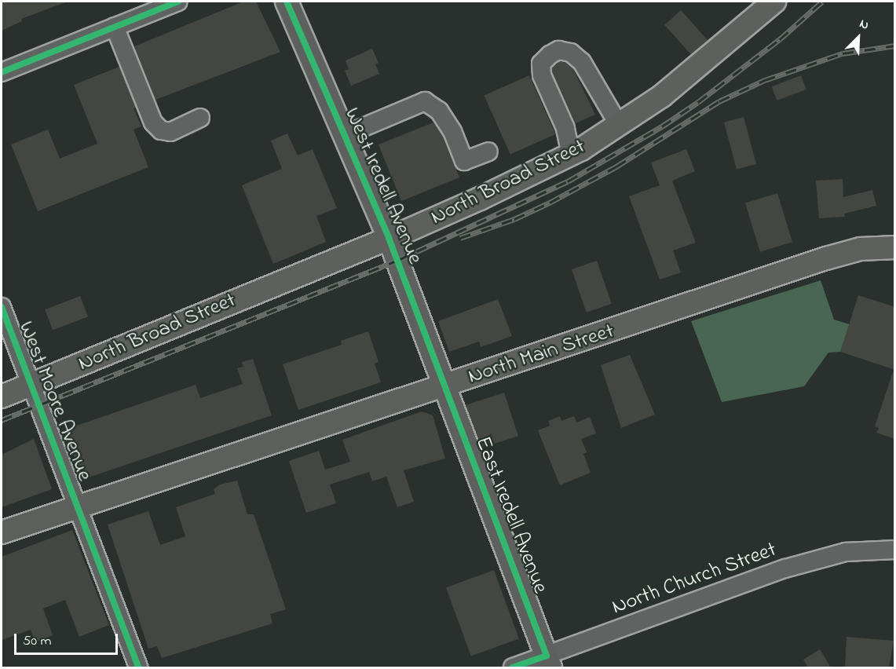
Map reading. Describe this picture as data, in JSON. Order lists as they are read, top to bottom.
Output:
{
  "streets": {
    "main road": [
      "North Broad Street",
      "West Iredell Avenue",
      "North Main Street",
      "East Iredell Avenue"
    ],
    "street": ["West Moore Avenue", "North Church Street"]
  },
  "crossings": [
    ["North Broad Street", "West Iredell Avenue"],
    ["North Broad Street", "West Moore Avenue"],
    ["West Iredell Avenue", "North Main Street"],
    ["West Iredell Avenue", "East Iredell Avenue"],
    ["North Main Street", "West Moore Avenue"],
    ["North Main Street", "East Iredell Avenue"],
    ["East Iredell Avenue", "North Church Street"]
  ],
  "scale_bar": "50 m",
  "north": "top right"
}
